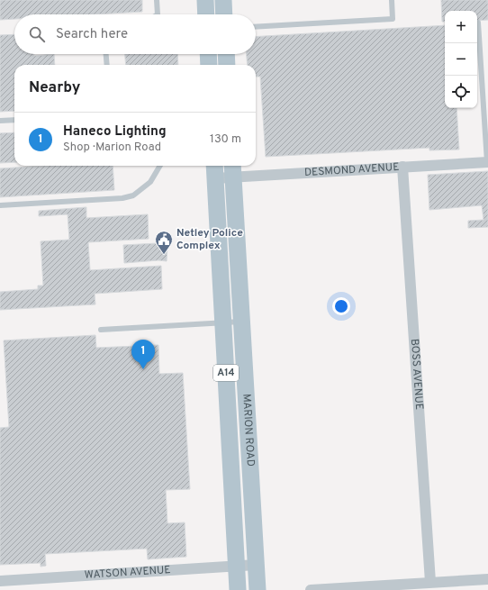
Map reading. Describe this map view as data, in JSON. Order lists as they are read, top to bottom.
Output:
{
  "streets": {
    "main road": ["A14", "MARION ROAD"],
    "street": ["DESMOND AVENUE", "BOSS AVENUE", "WATSON AVENUE"]
  },
  "crossings": [
    ["DESMOND AVENUE", "BOSS AVENUE"],
    ["DESMOND AVENUE", "MARION ROAD"],
    ["MARION ROAD", "WATSON AVENUE"]
  ],
  "places": {
    "public building": ["Netley Police Complex"]
  },
  "page": {
    "map_buttons": ["+", "−"],
    "search": "Search here",
    "heading": "Nearby",
    "list": [
      {
        "mark": "1",
        "name": "Haneco Lighting",
        "note": "Shop · Marion Road",
        "value": "130 m"
      }
    ],
    "pins": "1"
  }
}
